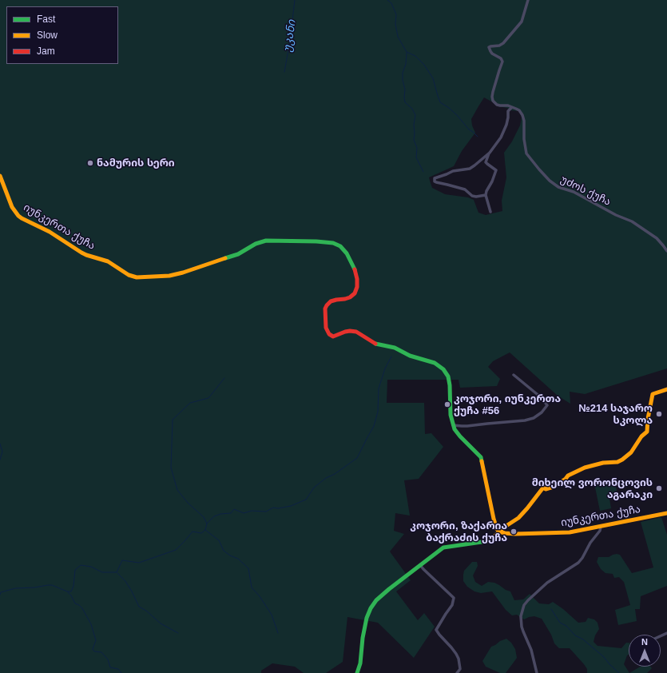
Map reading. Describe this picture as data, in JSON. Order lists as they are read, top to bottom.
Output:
{
  "streets": {
    "main road": ["იუნკერთა ქუჩა"],
    "street": ["უძოს ქუჩა"]
  },
  "water": ["უკანი"],
  "places": [
    "ნამურის სერი",
    "კოჯორი, იუნკერთა ქუჩა #56",
    "№214 საჯარო სკოლა",
    "მიხეილ ვორონცოვის აგარაკი",
    "კოჯორი, ზაქარია ბაქრაძის ქუჩა"
  ],
  "legend": ["Fast", "Slow", "Jam"],
  "north": "top"
}
